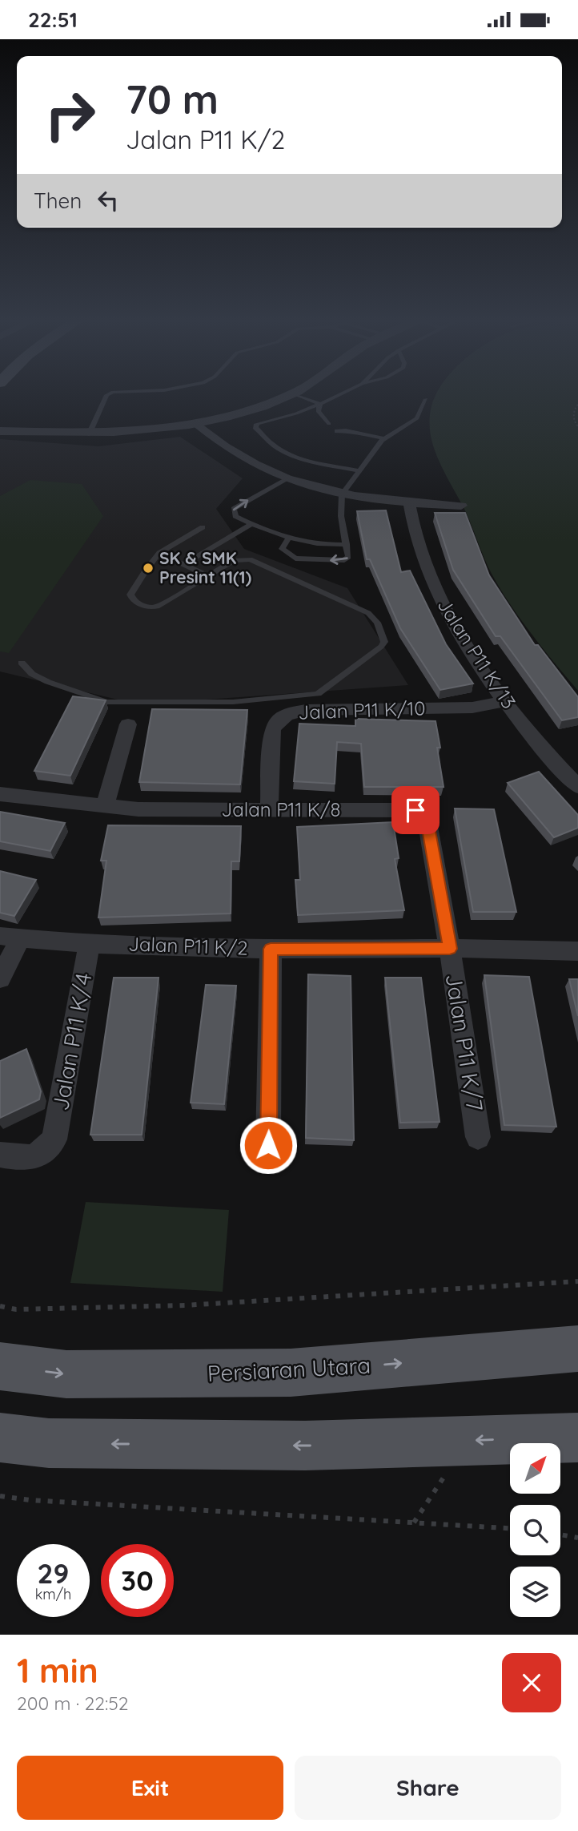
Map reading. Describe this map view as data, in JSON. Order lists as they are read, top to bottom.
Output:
{
  "streets": {
    "main road": ["Persiaran Utara"],
    "street": [
      "Jalan P11 K/13",
      "Jalan P11 K/10",
      "Jalan P11 K/8",
      "Jalan P11 K/2",
      "Jalan P11 K/4",
      "Jalan P11 K/7"
    ]
  },
  "crossings": [
    ["Jalan P11 K/13", "Jalan P11 K/10"],
    ["Jalan P11 K/10", "Jalan P11 K/8"],
    ["Jalan P11 K/8", "Jalan P11 K/2"],
    ["Jalan P11 K/8", "Jalan P11 K/7"],
    ["Jalan P11 K/2", "Jalan P11 K/4"],
    ["Jalan P11 K/2", "Jalan P11 K/7"]
  ],
  "places": ["SK & SMK Presint 11(1)"],
  "north": "top right",
  "page": {
    "status": "22:51",
    "turn": ["70 m", "Jalan P11 K/2"],
    "then": "Then",
    "speed": "29 km/h",
    "limit": "30",
    "heading": ["1 min", "200 m · 22:52"],
    "buttons": ["Exit", "Share"]
  }
}
